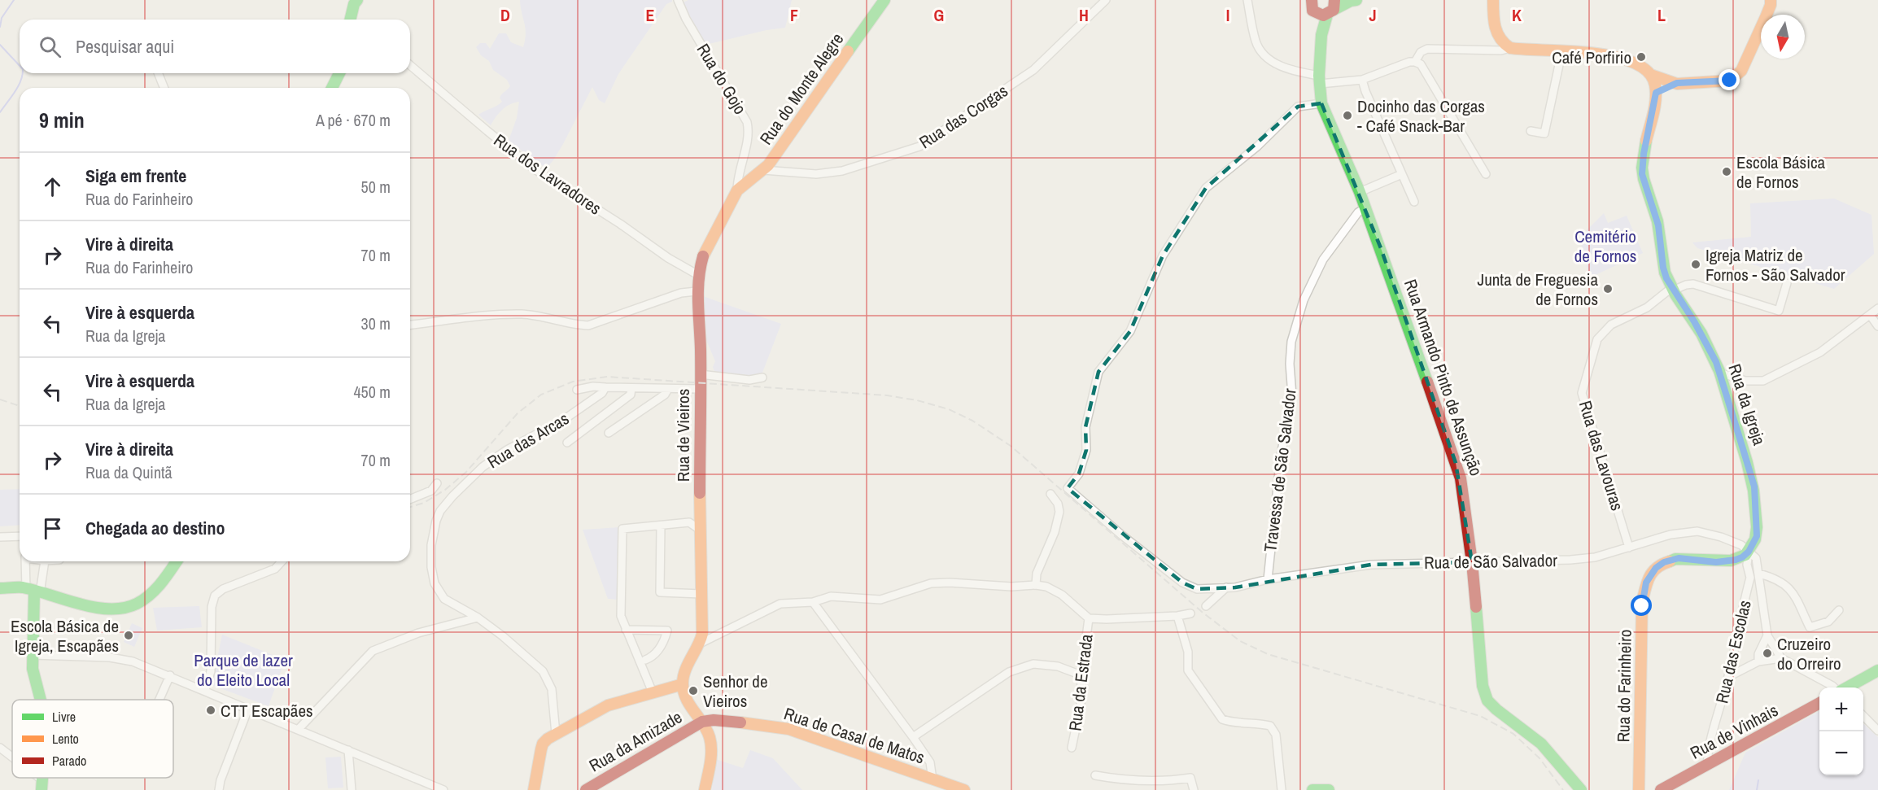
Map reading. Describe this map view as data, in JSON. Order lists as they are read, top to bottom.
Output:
{
  "streets": {
    "street": [
      "Rua do Gojo",
      "Rua do Monte Alegre",
      "Rua das Corgas",
      "Rua dos Lavradores",
      "Rua Armando Pinto de Assunção",
      "Rua da Igreja",
      "Rua de Vieiros",
      "Rua das Arcas",
      "Rua das Lavouras",
      "Travessa de São Salvador",
      "Rua de São Salvador",
      "Rua das Escolas",
      "Rua da Estrada",
      "Rua do Farinheiro",
      "Rua de Vinhais",
      "Rua de Casal de Matos",
      "Rua da Amizade"
    ]
  },
  "crossings": [
    ["Rua do Gojo", "Rua do Monte Alegre"],
    ["Rua do Gojo", "Rua de Vieiros"],
    ["Rua do Monte Alegre", "Rua das Corgas"],
    ["Rua do Monte Alegre", "Rua de Vieiros"],
    ["Rua dos Lavradores", "Rua de Vieiros"],
    ["Rua Armando Pinto de Assunção", "Travessa de São Salvador"],
    ["Rua Armando Pinto de Assunção", "Rua de São Salvador"],
    ["Rua da Igreja", "Rua das Lavouras"],
    ["Rua da Igreja", "Rua de São Salvador"],
    ["Rua da Igreja", "Rua do Farinheiro"],
    ["Rua das Lavouras", "Rua de São Salvador"],
    ["Travessa de São Salvador", "Rua de São Salvador"],
    ["Rua de São Salvador", "Rua do Farinheiro"],
    ["Rua das Escolas", "Rua de Vinhais"],
    ["Rua de Casal de Matos", "Rua da Amizade"]
  ],
  "parks": ["Cemitério de Fornos", "Parque de lazer do Eleito Local"],
  "places": [
    "Café Porfirio",
    "Docinho das Corgas - Café Snack-Bar",
    "Escola Básica de Fornos",
    "Igreja Matriz de Fornos - São Salvador",
    "Junta de Freguesia de Fornos",
    "Escola Básica de Igreja, Escapães",
    "Cruzeiro do Orreiro",
    "Senhor de Vieiros",
    "CTT Escapães"
  ],
  "legend": ["Livre", "Lento", "Parado"],
  "north": "bottom",
  "page": {
    "search": "Pesquisar aqui",
    "heading": ["9 min", "A pé · 670 m"],
    "list": [
      ["Siga em frente", "Rua do Farinheiro", "50 m"],
      ["Vire à direita", "Rua do Farinheiro", "70 m"],
      ["Vire à esquerda", "Rua da Igreja", "30 m"],
      ["Vire à esquerda", "Rua da Igreja", "450 m"],
      ["Vire à direita", "Rua da Quintã", "70 m"],
      "Chegada ao destino"
    ],
    "map_buttons": ["+", "−"]
  },
  "grid": {
    "columns": [
      "D",
      "E",
      "F",
      "G",
      "H",
      "I",
      "J",
      "K",
      "L"
    ]
  }
}
